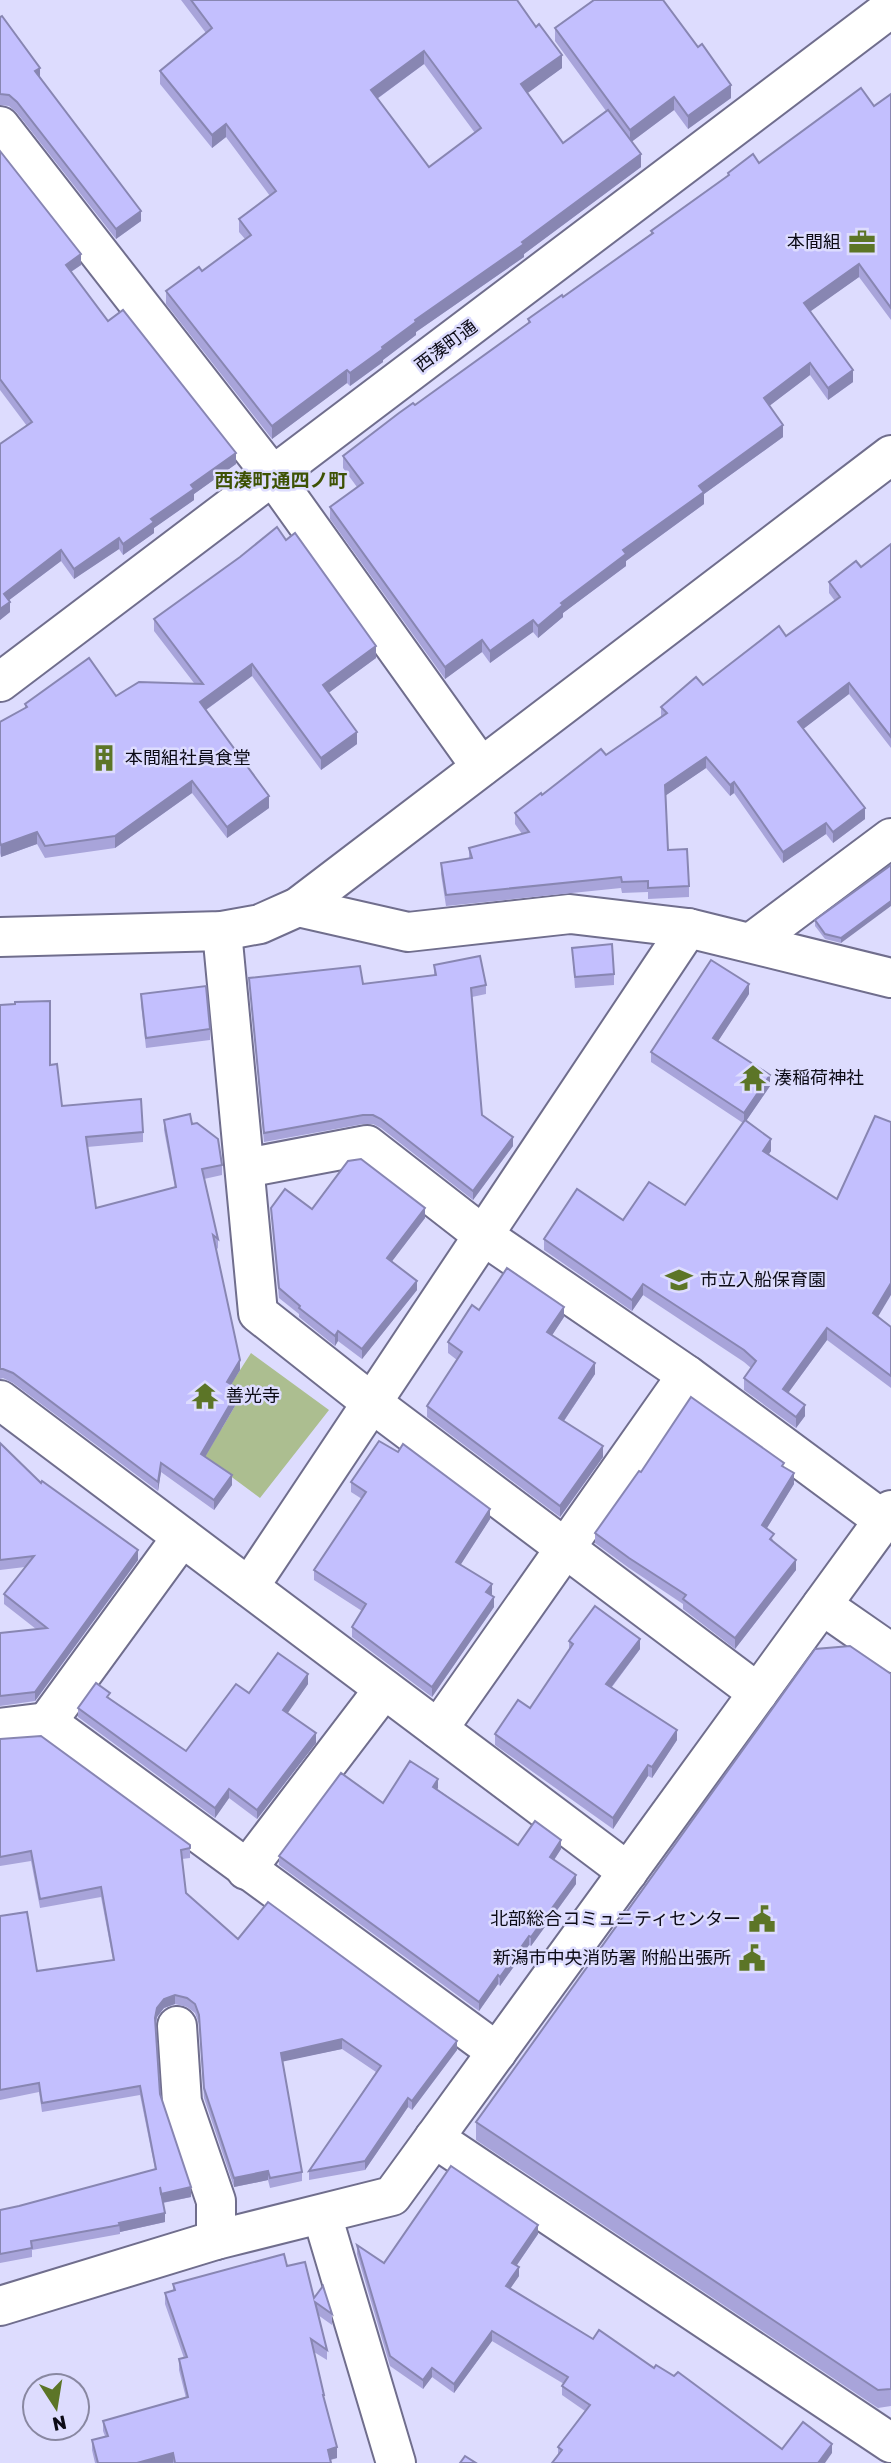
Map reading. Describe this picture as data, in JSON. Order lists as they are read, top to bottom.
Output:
{
  "streets": {
    "street": ["西湊町通"]
  },
  "districts": ["西湊町通四ノ町"],
  "places": {
    "office": ["本間組"],
    "building": ["本間組社員食堂"],
    "temple": ["湊稲荷神社", "善光寺"],
    "school or university": ["市立入船保育園"],
    "public building": ["北部総合コミュニティセンター", "新潟市中央消防署 附船出張所"]
  },
  "north": "bottom"
}
